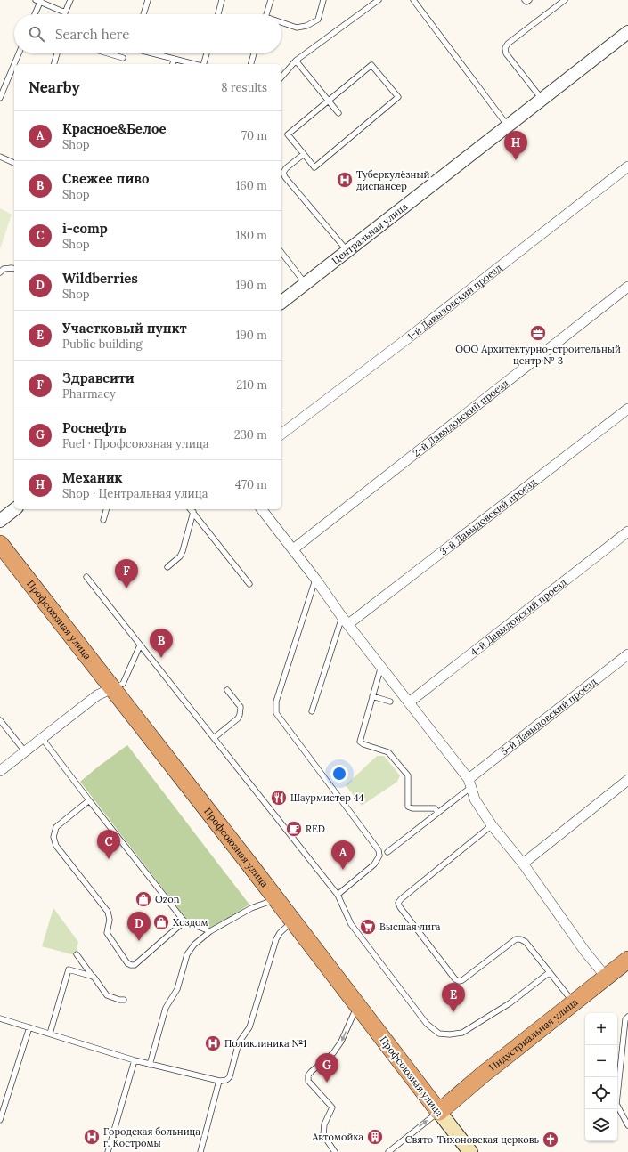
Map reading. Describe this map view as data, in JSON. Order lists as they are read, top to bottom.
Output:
{
  "streets": {
    "highway": ["Профсоюзная улица", "Индустриальная улица"],
    "street": [
      "Центральная улица",
      "1-й Давыдовский проезд",
      "2-й Давыдовский проезд",
      "3-й Давыдовский проезд",
      "4-й Давыдовский проезд",
      "5-й Давыдовский проезд"
    ]
  },
  "crossings": [
    ["Профсоюзная улица", "Индустриальная улица"]
  ],
  "places": {
    "hospital": ["Туберкулёзный диспансер", "Поликлиника №1", "Городская больница г. Костромы"],
    "office": ["ООО Архитектурно-строительный центр № 3"],
    "restaurant": ["Шаурмистер 44"],
    "cafe": ["RED"],
    "shop": ["Ozon", "Хоздом"],
    "supermarket": ["Высшая лига"],
    "building": ["Автомойка"],
    "church": ["Свято-Тихоновская церковь"]
  },
  "page": {
    "search": "Search here",
    "heading": ["Nearby", "8 results"],
    "list": [
      {
        "mark": "A",
        "name": "Красное&Белое",
        "note": "Shop",
        "value": "70 m"
      },
      {
        "mark": "B",
        "name": "Свежее пиво",
        "note": "Shop",
        "value": "160 m"
      },
      {
        "mark": "C",
        "name": "i-comp",
        "note": "Shop",
        "value": "180 m"
      },
      {
        "mark": "D",
        "name": "Wildberries",
        "note": "Shop",
        "value": "190 m"
      },
      {
        "mark": "E",
        "name": "Участковый пункт",
        "note": "Public building",
        "value": "190 m"
      },
      {
        "mark": "F",
        "name": "Здравсити",
        "note": "Pharmacy",
        "value": "210 m"
      },
      {
        "mark": "G",
        "name": "Роснефть",
        "note": "Fuel · Профсоюзная улица",
        "value": "230 m"
      },
      {
        "mark": "H",
        "name": "Механик",
        "note": "Shop · Центральная улица",
        "value": "470 m"
      }
    ],
    "pins": [
      "H",
      "F",
      "B",
      "C",
      "A",
      "D",
      "E",
      "G"
    ],
    "map_buttons": ["+", "−"]
  }
}
